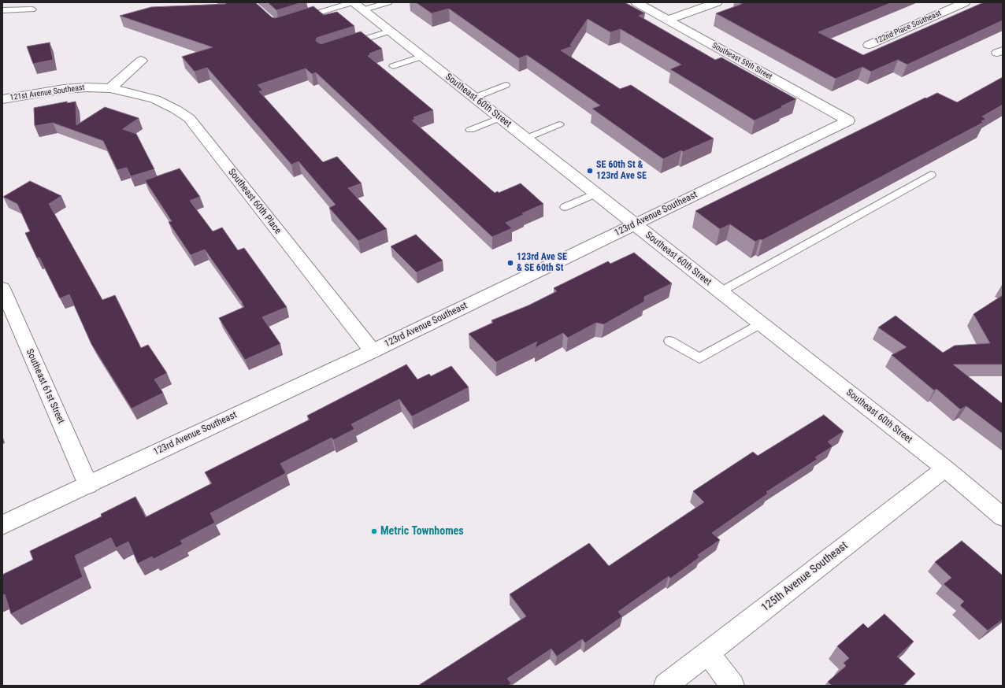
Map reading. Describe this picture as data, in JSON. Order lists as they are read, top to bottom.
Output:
{
  "streets": {
    "street": [
      "122nd Place Southeast",
      "Southeast 59th Street",
      "121st Avenue Southeast",
      "Southeast 60th Street",
      "Southeast 60th Place",
      "123rd Avenue Southeast",
      "Southeast 61st Street",
      "125th Avenue Southeast"
    ]
  },
  "crossings": [
    ["Southeast 59th Street", "123rd Avenue Southeast"],
    ["121st Avenue Southeast", "Southeast 60th Place"],
    ["Southeast 60th Street", "123rd Avenue Southeast"],
    ["Southeast 60th Street", "125th Avenue Southeast"],
    ["Southeast 60th Place", "123rd Avenue Southeast"],
    ["123rd Avenue Southeast", "Southeast 61st Street"]
  ],
  "places": ["SE 60th St & 123rd Ave SE", "123rd Ave SE & SE 60th St", "Metric Townhomes"]
}
